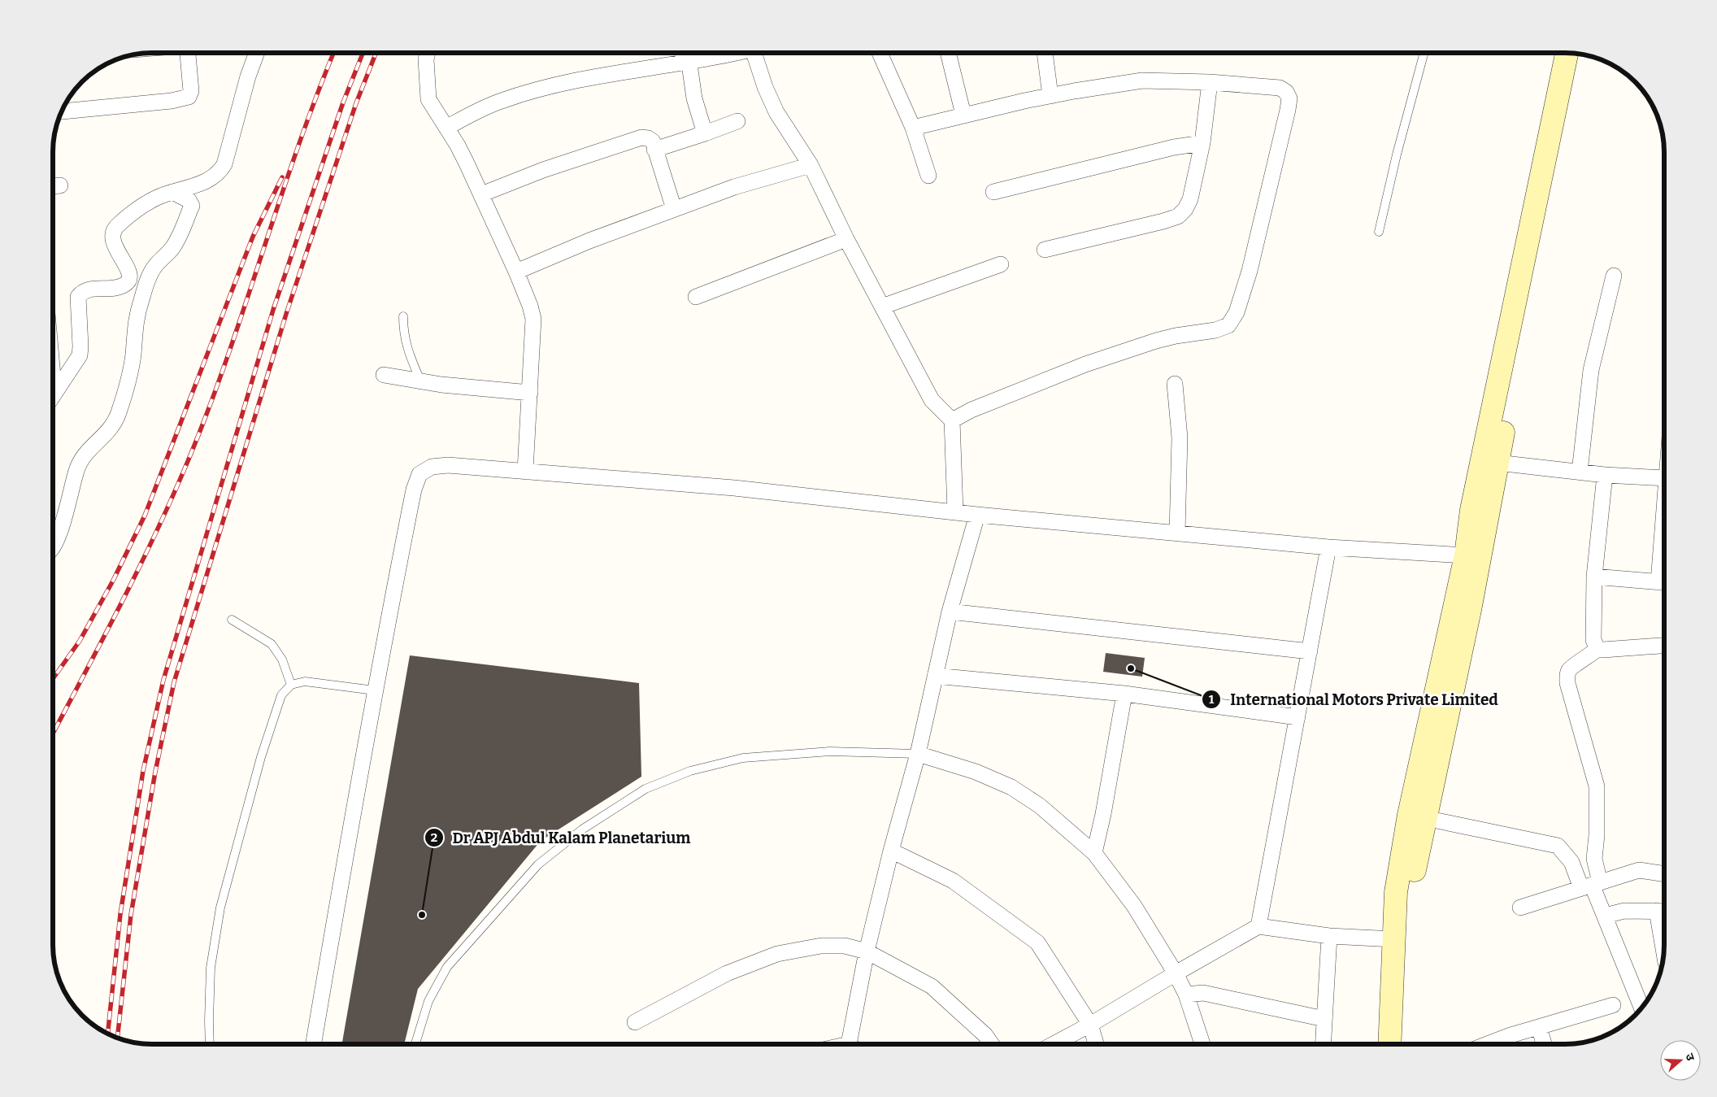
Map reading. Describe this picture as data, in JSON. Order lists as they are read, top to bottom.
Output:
{
  "places": ["International Motors Private Limited", "Dr APJ Abdul Kalam Planetarium"],
  "north": "right"
}
